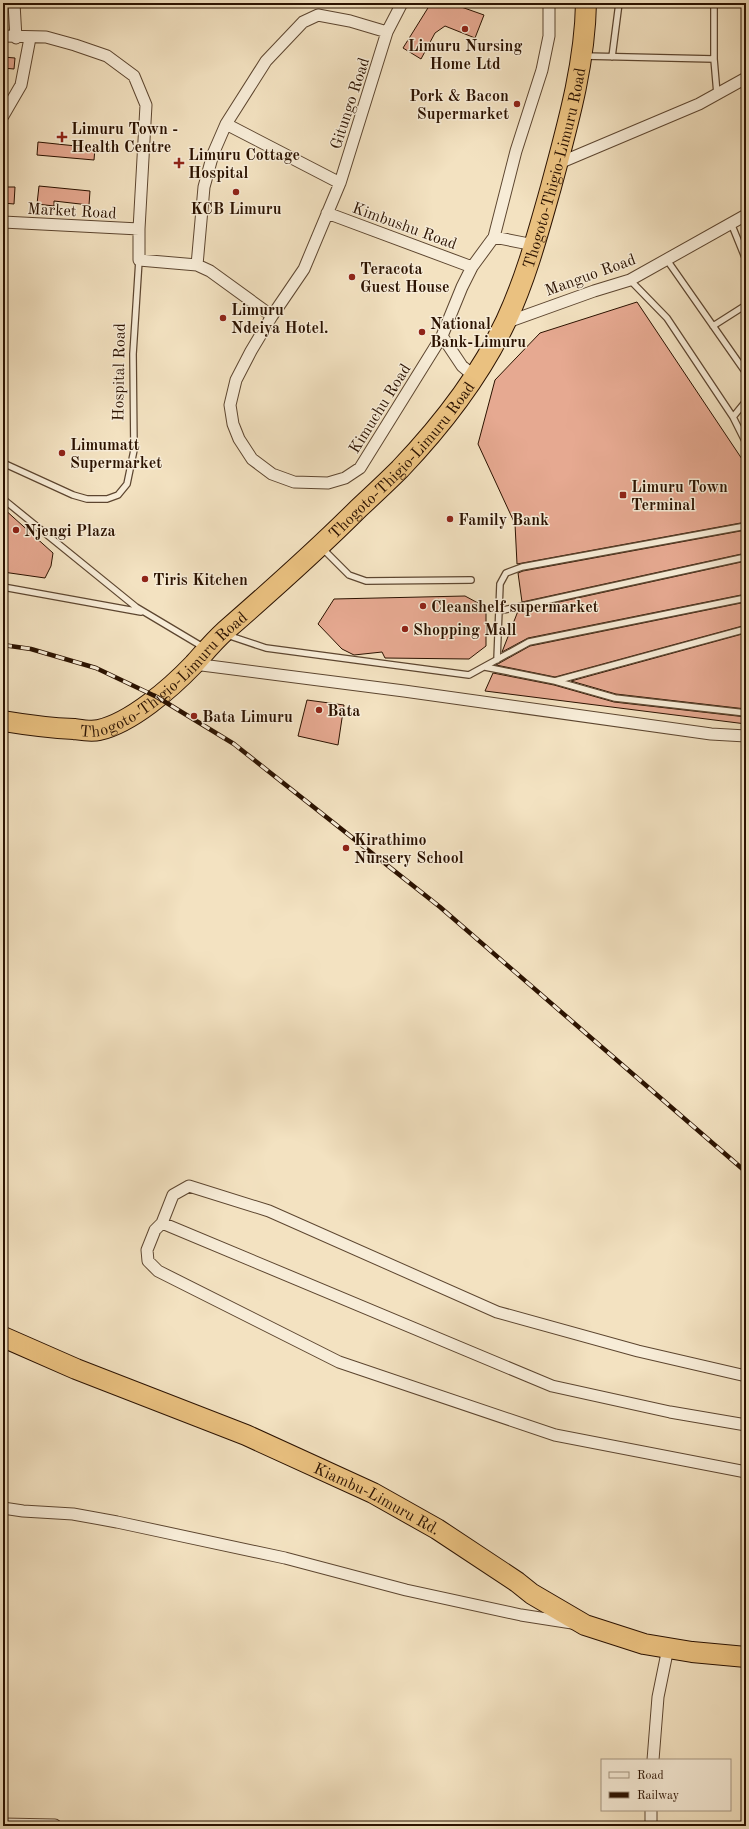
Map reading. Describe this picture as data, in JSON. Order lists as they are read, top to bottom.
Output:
{
  "streets": {
    "highway": ["Thogoto-Thigio-Limuru Road", "Kiambu-Limuru Rd."],
    "street": [
      "Gitungo Road",
      "Market Road",
      "Kimbushu Road",
      "Manguo Road",
      "Hospital Road",
      "Kimuchu Road"
    ]
  },
  "crossings": [
    ["Gitungo Road", "Kimbushu Road"],
    ["Gitungo Road", "Kimuchu Road"],
    ["Thogoto-Thigio-Limuru Road", "Manguo Road"],
    ["Market Road", "Hospital Road"],
    ["Kimbushu Road", "Kimuchu Road"]
  ],
  "places": {
    "other": [
      "Limuru Nursing Home Ltd",
      "Pork & Bacon Supermarket",
      "KCB Limuru",
      "Teracota Guest House",
      "Limuru Ndeiya Hotel.",
      "National Bank-Limuru",
      "Limumatt Supermarket",
      "Family Bank",
      "Njengi Plaza",
      "Tiris Kitchen",
      "Cleanshelf supermarket",
      "Shopping Mall",
      "Bata",
      "Bata Limuru",
      "Kirathimo Nursery School"
    ],
    "health": ["Limuru Town - Health Centre", "Limuru Cottage Hospital"],
    "transit": ["Limuru Town Terminal"]
  },
  "legend": ["Road", "Railway"]
}
